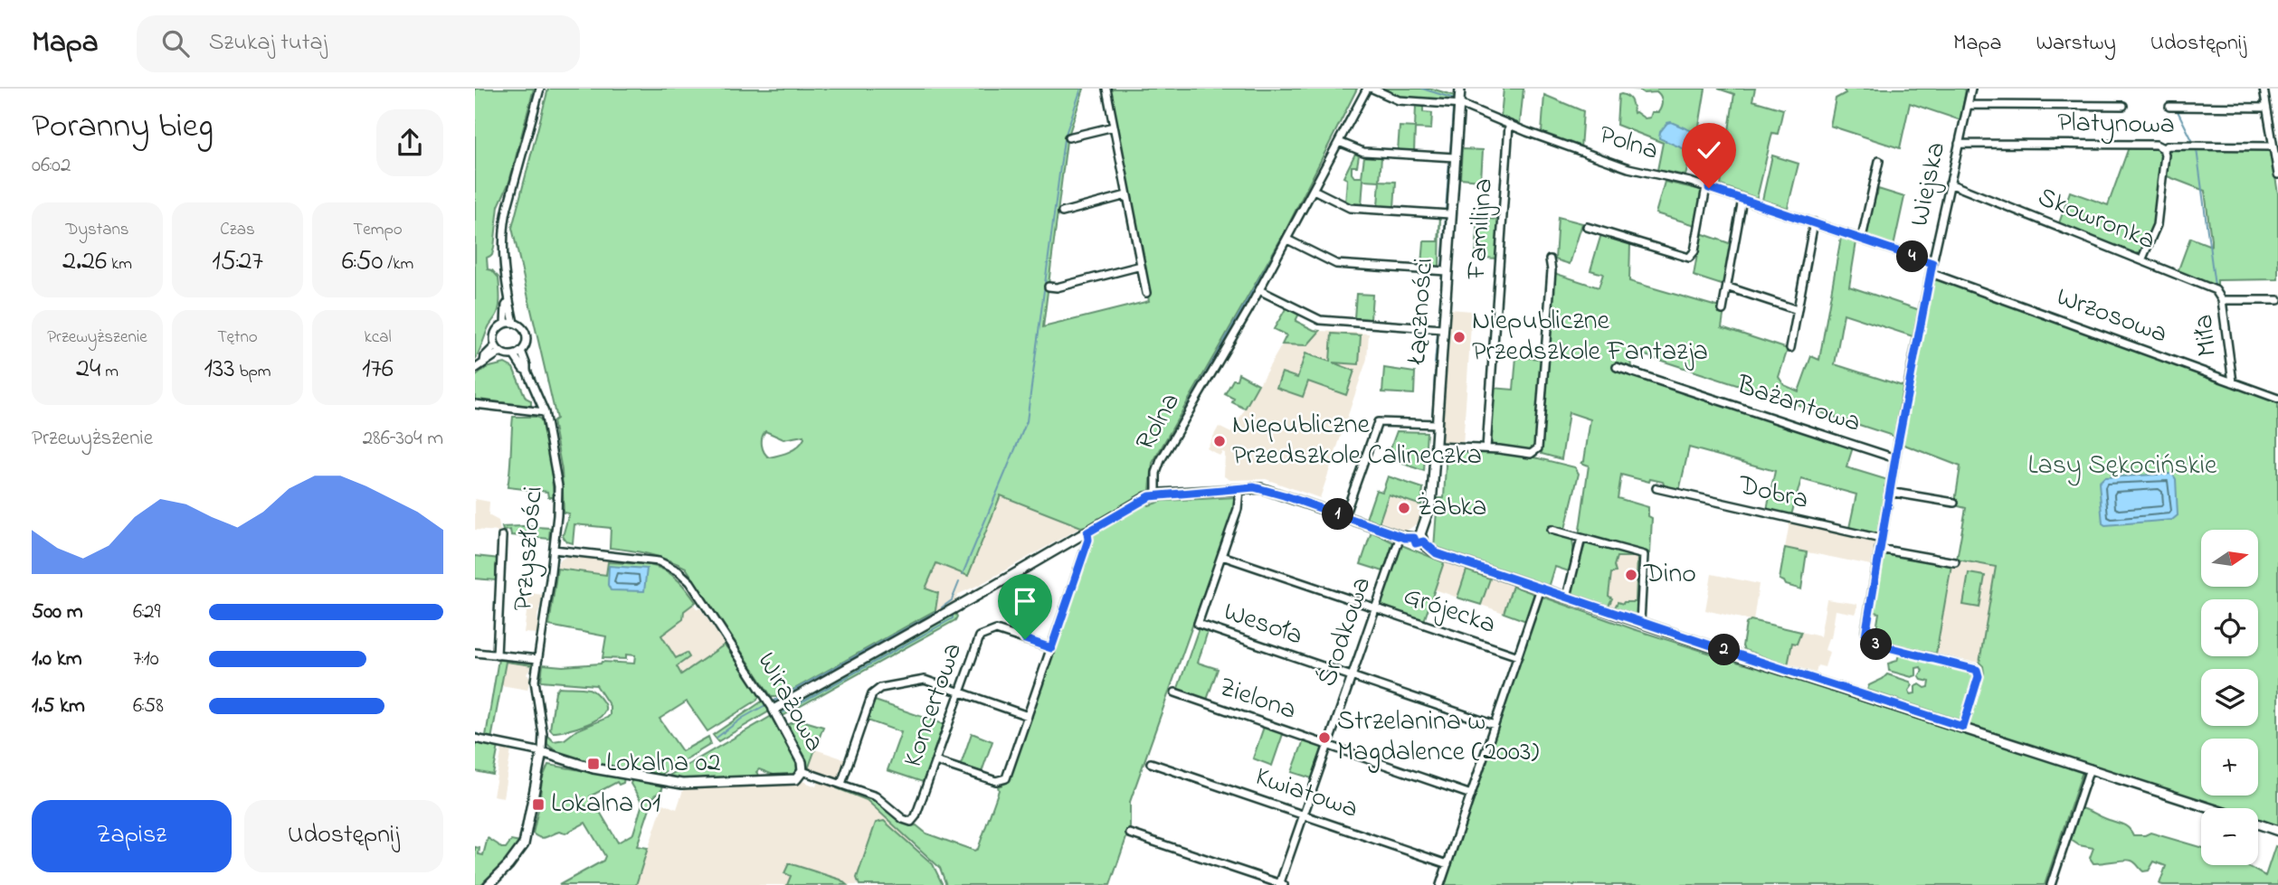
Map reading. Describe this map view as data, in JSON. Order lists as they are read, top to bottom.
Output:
{
  "streets": {
    "street": [
      "Platynowa",
      "Polna",
      "Wiejska",
      "Skowronka",
      "Familijna",
      "Łączności",
      "Wrzosowa",
      "Miła",
      "Bażantowa",
      "Rolna",
      "Dobra",
      "Przyszłości",
      "Grójecka",
      "Wesoła",
      "Środkowa",
      "Zielona",
      "Wirażowa",
      "Koncertowa",
      "Kwiatowa"
    ]
  },
  "crossings": [
    ["Platynowa", "Wiejska"],
    ["Polna", "Wiejska"],
    ["Polna", "Familijna"],
    ["Polna", "Łączności"],
    ["Wiejska", "Skowronka"],
    ["Wiejska", "Wrzosowa"],
    ["Wiejska", "Bażantowa"],
    ["Wiejska", "Dobra"],
    ["Skowronka", "Miła"],
    ["Wrzosowa", "Miła"],
    ["Rolna", "Wirażowa"],
    ["Przyszłości", "Wirażowa"],
    ["Grójecka", "Wesoła"],
    ["Grójecka", "Środkowa"],
    ["Wesoła", "Środkowa"],
    ["Środkowa", "Zielona"],
    ["Środkowa", "Kwiatowa"]
  ],
  "parks": ["Lasy Sękocińskie"],
  "places": {
    "other": [
      "Niepubliczne Przedszkole Fantazja",
      "Niepubliczne Przedszkole Calineczka",
      "Żabka",
      "Dino",
      "Strzelanina w Magdalence (2003)"
    ],
    "transit": ["Lokalna 02", "Lokalna 01"]
  },
  "north": "right",
  "page": {
    "header": "Mapa",
    "search": "Szukaj tutaj",
    "nav": ["Mapa", "Warstwy", "Udostępnij"],
    "heading": ["Poranny bieg", "06:02"],
    "stats": [
      ["Dystans", "2.26 km"],
      ["Czas", "15:27"],
      ["Tempo", "6:50 /km"],
      ["Przewyższenie", "24 m"],
      ["Tętno", "133 bpm"],
      ["kcal", "176"]
    ],
    "pins": [
      "4",
      "1",
      "3",
      "2"
    ],
    "chart": ["Przewyższenie", "286–304 m"],
    "map_buttons": ["+", "−"],
    "list": [
      {
        "name": "500 m",
        "note": "6:29"
      },
      {
        "name": "1.0 km",
        "note": "7:10"
      },
      {
        "name": "1.5 km",
        "note": "6:58"
      }
    ],
    "buttons": ["Zapisz", "Udostępnij"]
  }
}
